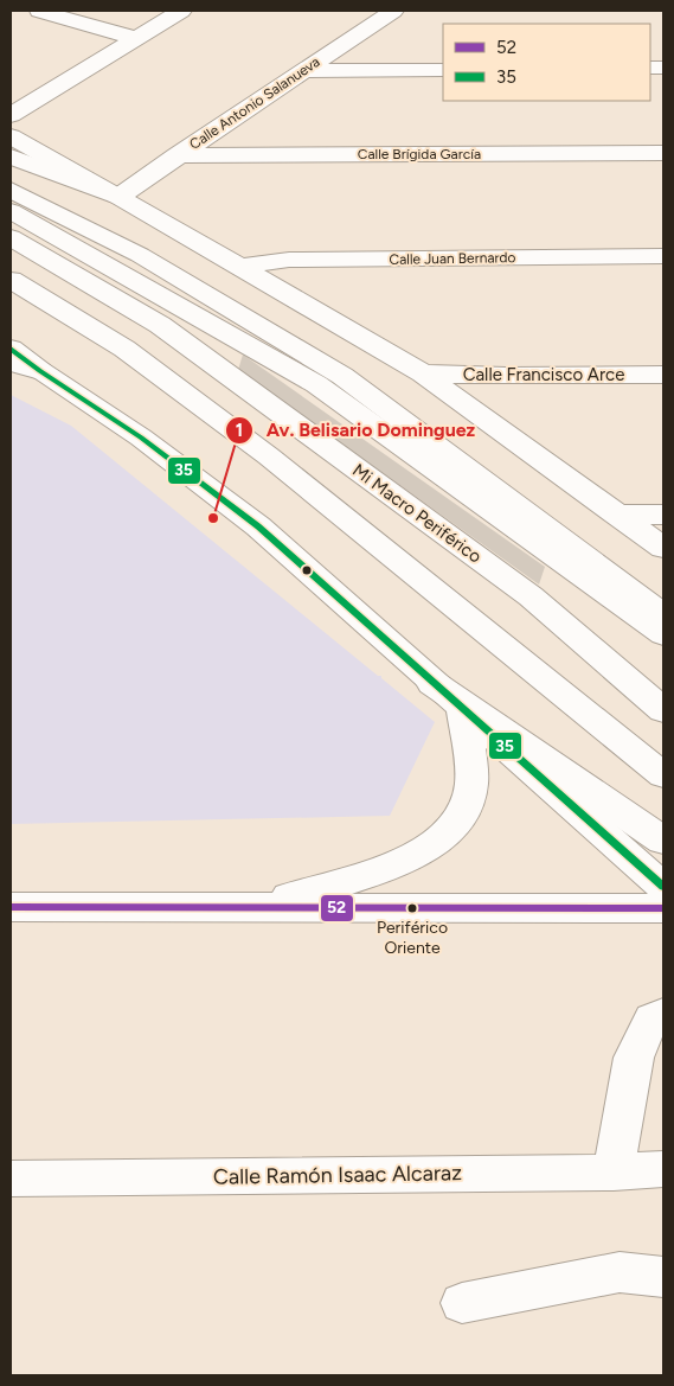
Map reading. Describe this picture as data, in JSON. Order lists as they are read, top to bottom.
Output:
{
  "streets": {
    "main road": [
      "Calle Antonio Salanueva",
      "Calle Brígida García",
      "Calle Juan Bernardo",
      "Calle Francisco Arce",
      "Mi Macro Periférico",
      "Calle Ramón Isaac Alcaraz"
    ]
  },
  "crossings": [
    ["Calle Antonio Salanueva", "Calle Brígida García"]
  ],
  "places": ["Av. Belisario Dominguez", "Periférico Oriente"],
  "lines": ["transit line 35", "transit line 52"],
  "legend": ["52", "35"]
}
